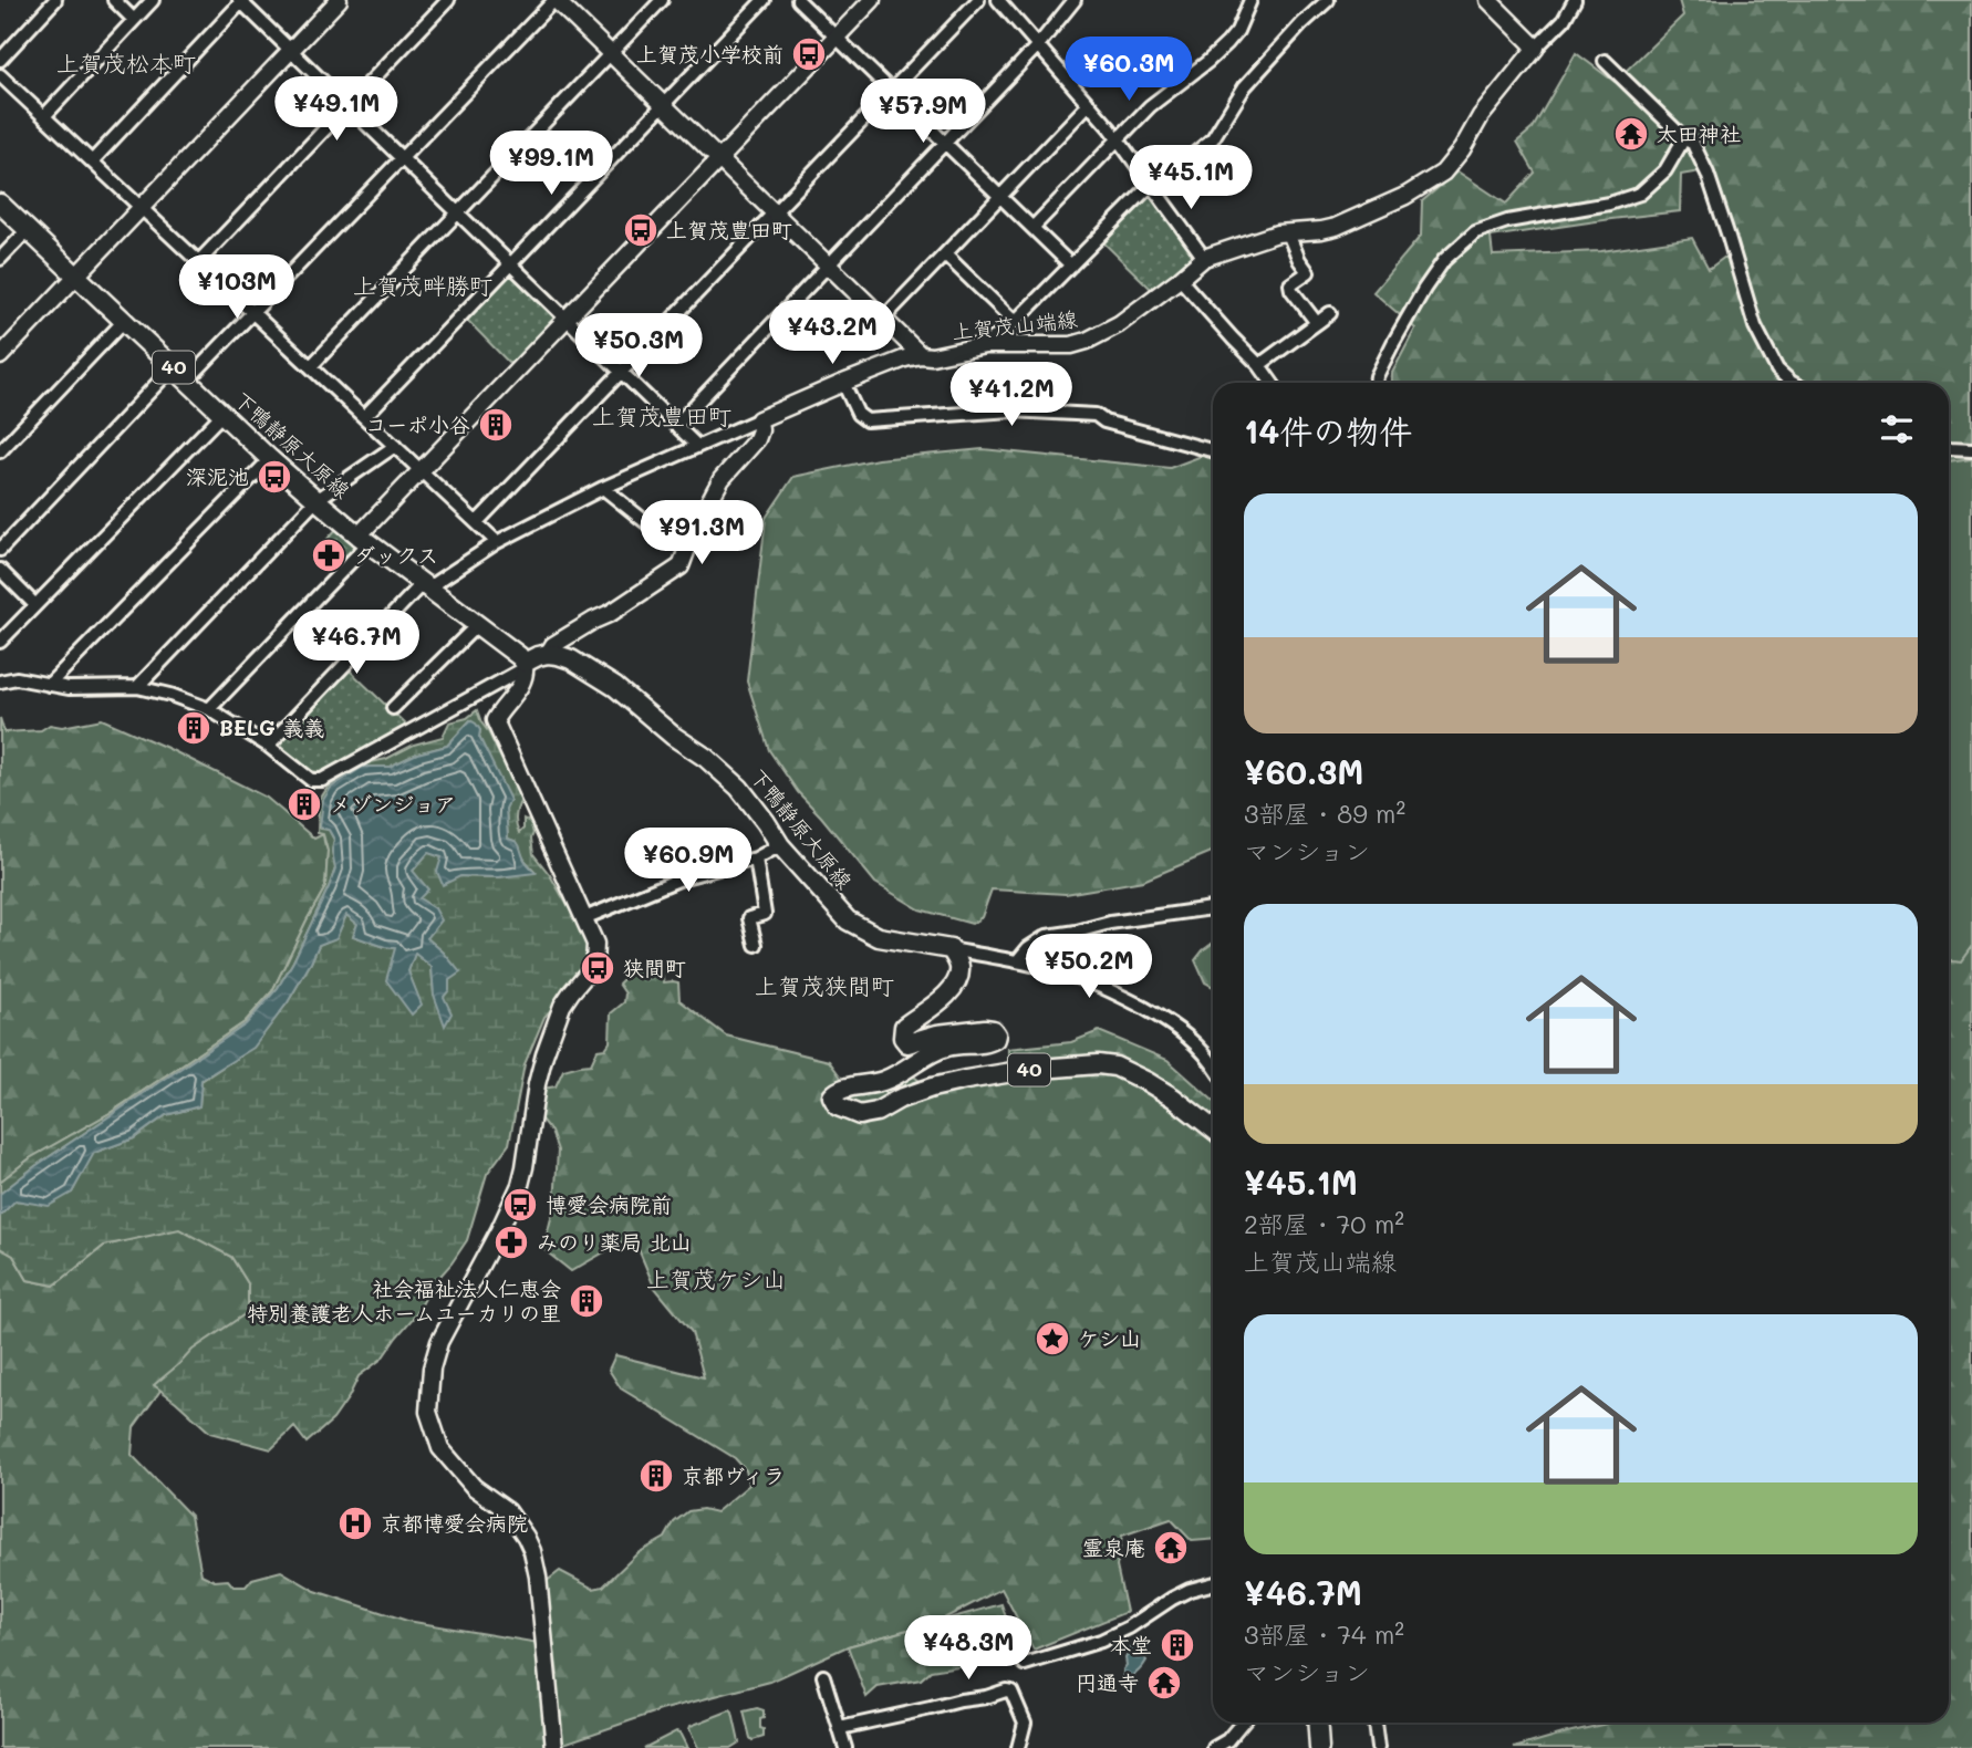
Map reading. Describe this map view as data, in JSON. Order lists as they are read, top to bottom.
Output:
{
  "streets": {
    "main road": ["40", "下鴨静原大原線"],
    "street": ["上賀茂山端線"]
  },
  "crossings": [
    ["40", "下鴨静原大原線"]
  ],
  "districts": [
    "上賀茂松本町",
    "上賀茂畔勝町",
    "上賀茂豊田町",
    "上賀茂狭間町",
    "上賀茂ケシ山"
  ],
  "places": {
    "bus stop": [
      "上賀茂小学校前",
      "上賀茂豊田町",
      "深泥池",
      "狭間町",
      "博愛会病院前"
    ],
    "temple": ["太田神社", "霊泉庵", "円通寺"],
    "building": [
      "コーポ小谷",
      "BELG 義義",
      "メゾンジョア",
      "社会福祉法人仁恵会 特別養護老人ホームユーカリの里",
      "京都ヴィラ",
      "本堂"
    ],
    "pharmacy": ["ダックス", "みのり薬局 北山"],
    "place": ["ケシ山"],
    "hospital": ["京都博愛会病院"]
  },
  "page": {
    "price": [
      "¥60.3M",
      "¥49.1M",
      "¥57.9M",
      "¥99.1M",
      "¥45.1M",
      "¥103M",
      "¥43.2M",
      "¥50.3M",
      "¥41.2M",
      "¥91.3M",
      "¥46.7M",
      "¥60.9M",
      "¥50.2M",
      "¥48.3M"
    ],
    "heading": "14件の物件",
    "list": [
      {
        "name": "¥60.3M",
        "note": "3部屋 · 89 m² · マンション"
      },
      {
        "name": "¥45.1M",
        "note": "2部屋 · 70 m² · 上賀茂山端線"
      },
      {
        "name": "¥46.7M",
        "note": "3部屋 · 74 m² · マンション"
      }
    ]
  }
}
